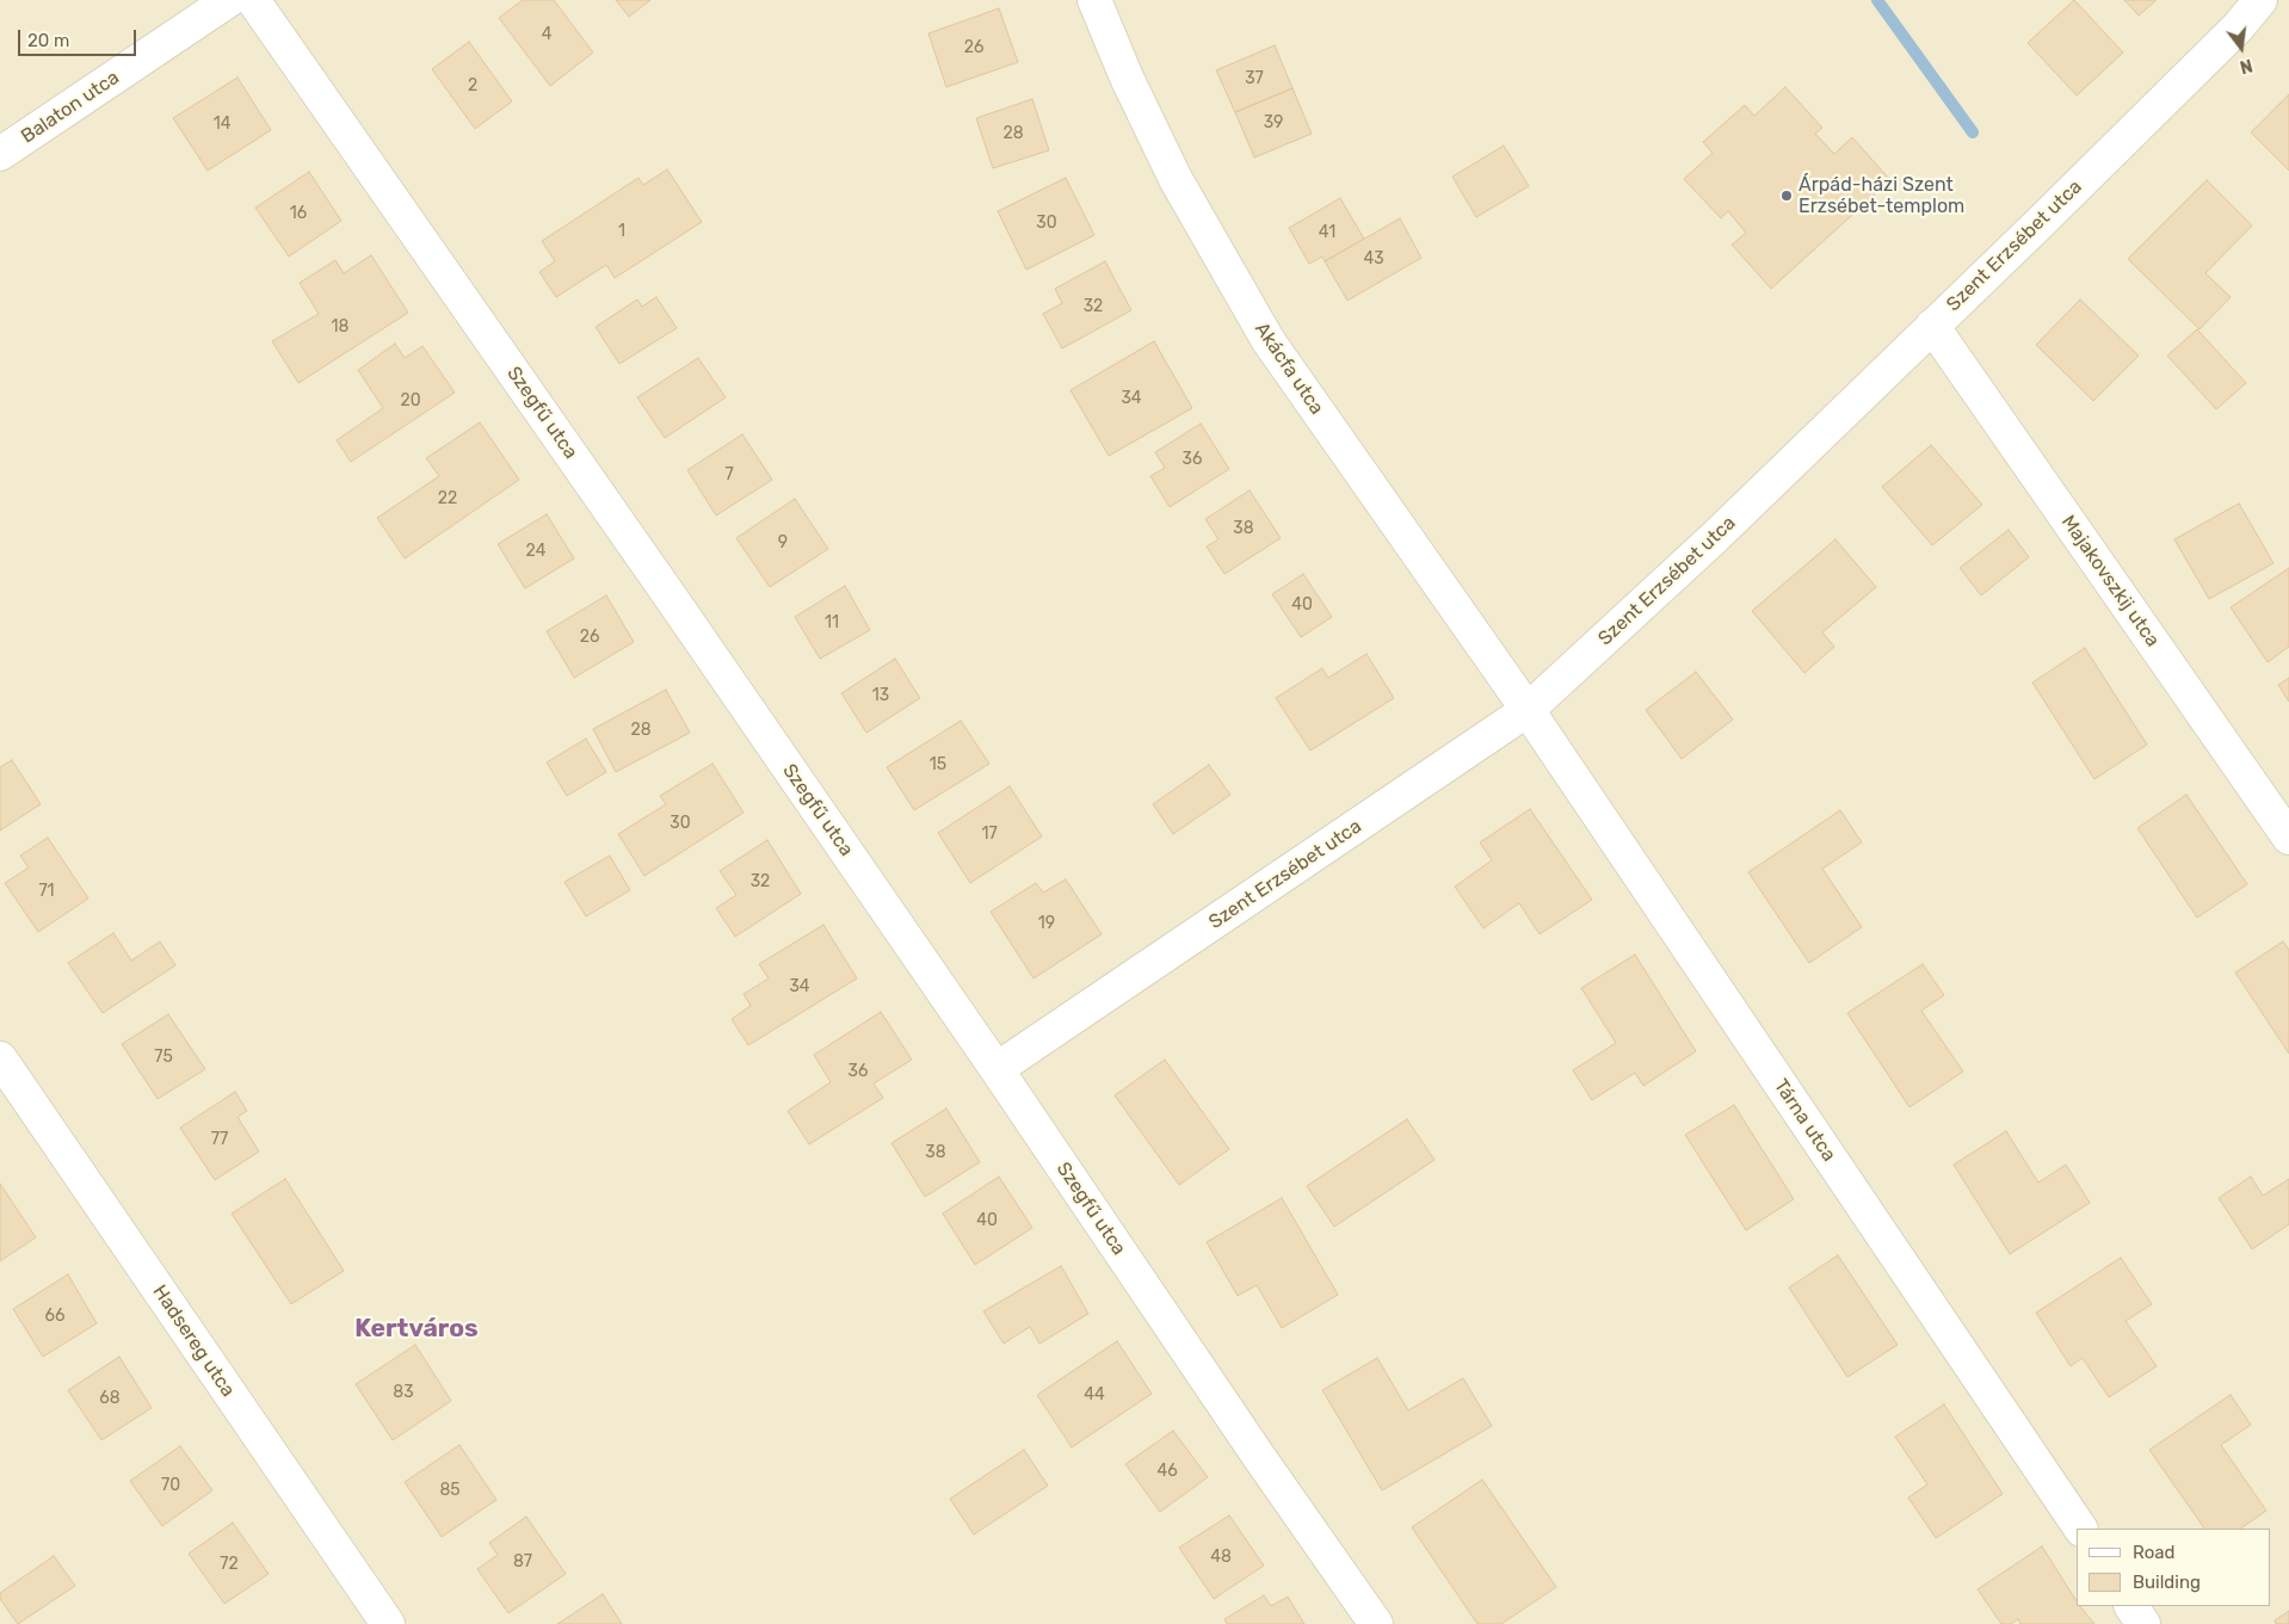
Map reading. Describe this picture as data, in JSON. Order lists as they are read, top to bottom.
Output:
{
  "streets": {
    "street": [
      "Balaton utca",
      "Szent Erzsébet utca",
      "Akácfa utca",
      "Szegfű utca",
      "Majakovszkij utca",
      "Tárna utca",
      "Hadsereg utca"
    ]
  },
  "crossings": [
    ["Szent Erzsébet utca", "Akácfa utca"],
    ["Szent Erzsébet utca", "Szegfű utca"],
    ["Szent Erzsébet utca", "Majakovszkij utca"],
    ["Szent Erzsébet utca", "Tárna utca"],
    ["Akácfa utca", "Tárna utca"]
  ],
  "districts": ["Kertváros"],
  "places": ["Árpád-házi Szent Erzsébet-templom"],
  "house_numbers": [
    "4",
    "26",
    "37",
    "2",
    "39",
    "14",
    "28",
    "16",
    "30",
    "1",
    "41",
    "43",
    "32",
    "18",
    "34",
    "20",
    "36",
    "7",
    "22",
    "38",
    "9",
    "24",
    "40",
    "11",
    "26",
    "13",
    "28",
    "15",
    "30",
    "17",
    "32",
    "71",
    "19",
    "34",
    "75",
    "36",
    "77",
    "38",
    "40",
    "66",
    "83",
    "44",
    "68",
    "46",
    "70",
    "85",
    "48",
    "87",
    "72"
  ],
  "legend": ["Road", "Building"],
  "scale_bar": "20 m",
  "north": "bottom"
}
